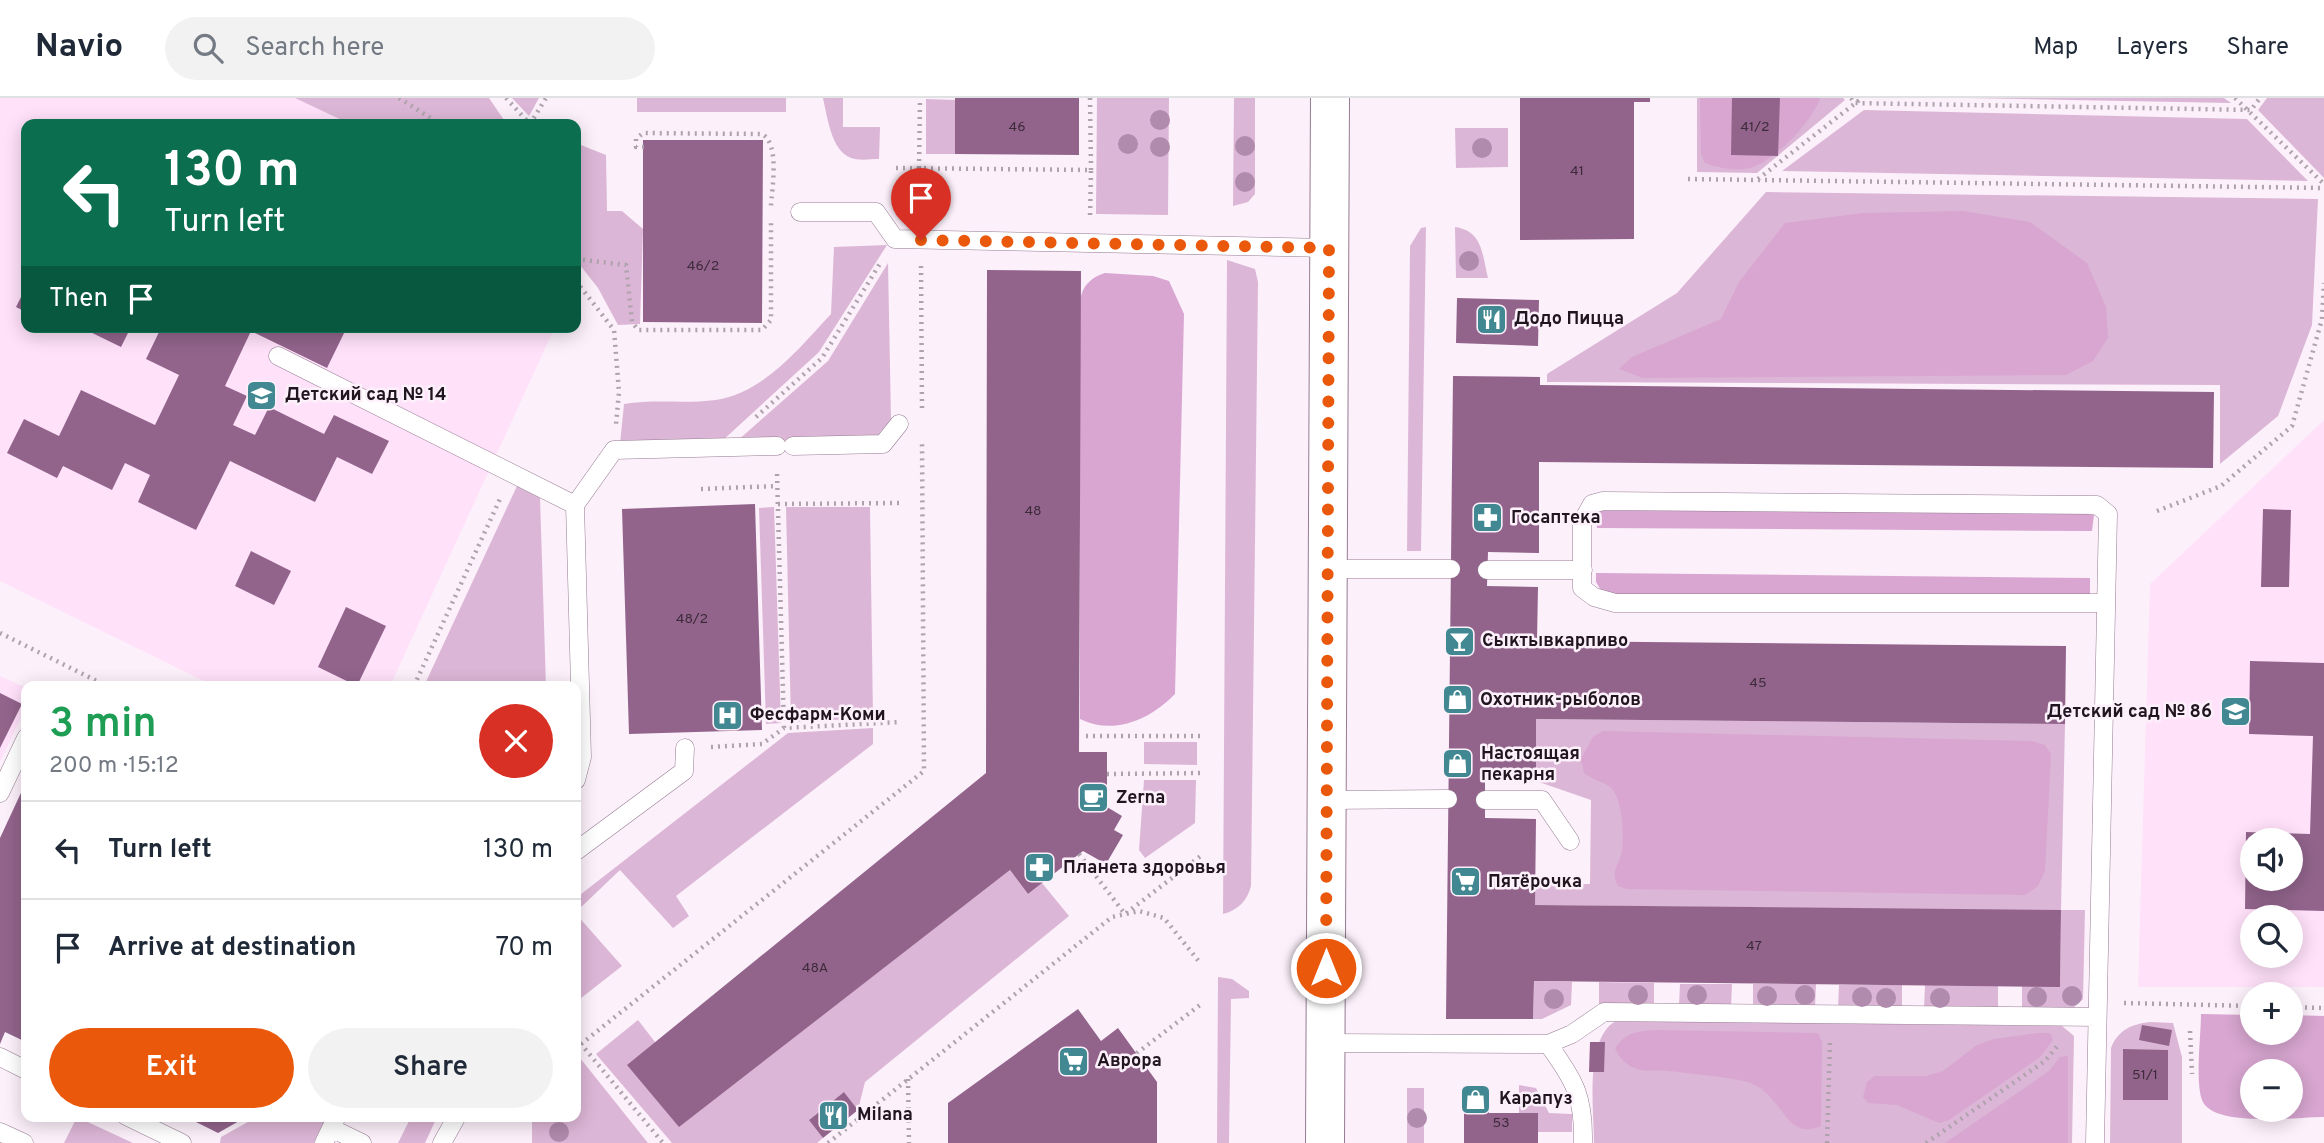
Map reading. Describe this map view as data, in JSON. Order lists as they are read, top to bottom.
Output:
{
  "places": {
    "restaurant": ["Додо Пицца", "Milana"],
    "school or university": ["Детский сад № 14", "Детский сад № 86"],
    "pharmacy": ["Госаптека", "Планета здоровья"],
    "bar": ["Сыктывкарпиво"],
    "shop": ["Охотник-рыболов", "Настоящая пекарня", "Карапуз"],
    "hospital": ["Фесфарм-Коми"],
    "cafe": ["Zerna"],
    "supermarket": ["Пятёрочка", "Аврора"]
  },
  "house_numbers": [
    "46",
    "41/2",
    "41",
    "46/2",
    "48",
    "48/2",
    "45",
    "47",
    "48А",
    "51/1",
    "53"
  ],
  "page": {
    "header": "Navio",
    "search": "Search here",
    "nav": ["Map", "Layers", "Share"],
    "turn": ["130 m", "Turn left"],
    "then": "Then",
    "heading": ["3 min", "200 m · 15:12"],
    "list": [
      {
        "name": "Turn left",
        "value": "130 m"
      },
      {
        "name": "Arrive at destination",
        "value": "70 m"
      }
    ],
    "map_buttons": ["+", "−"],
    "buttons": ["Exit", "Share"]
  }
}
